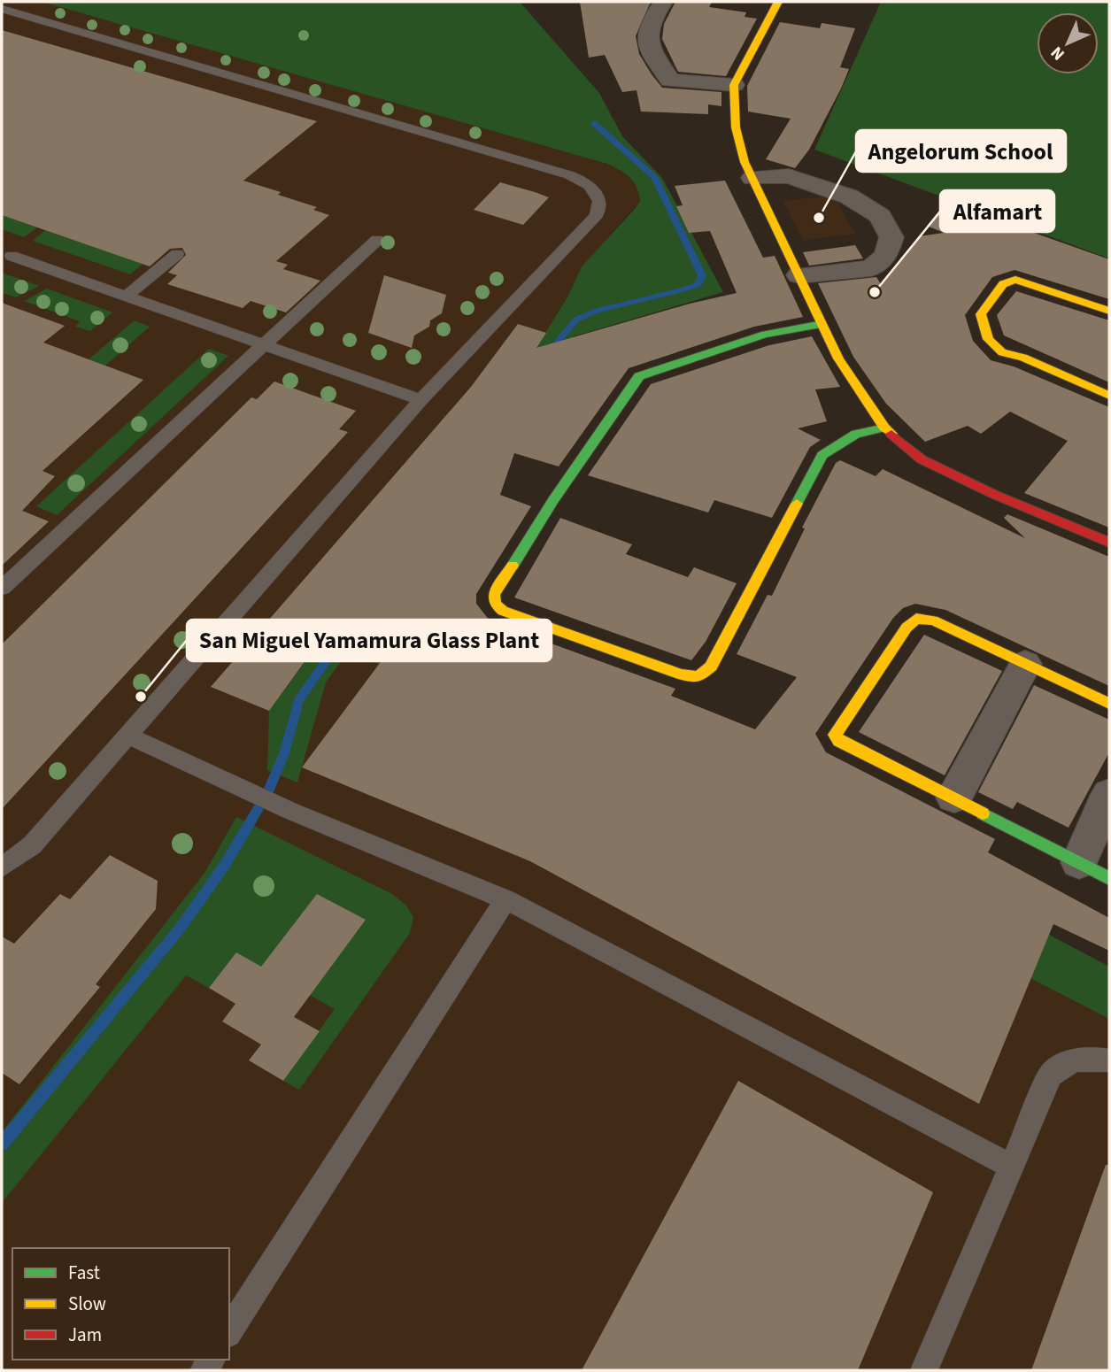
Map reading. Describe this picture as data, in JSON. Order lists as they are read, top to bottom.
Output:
{
  "places": ["Angelorum School", "Alfamart", "San Miguel Yamamura Glass Plant"],
  "legend": ["Fast", "Slow", "Jam"],
  "north": "bottom left"
}
